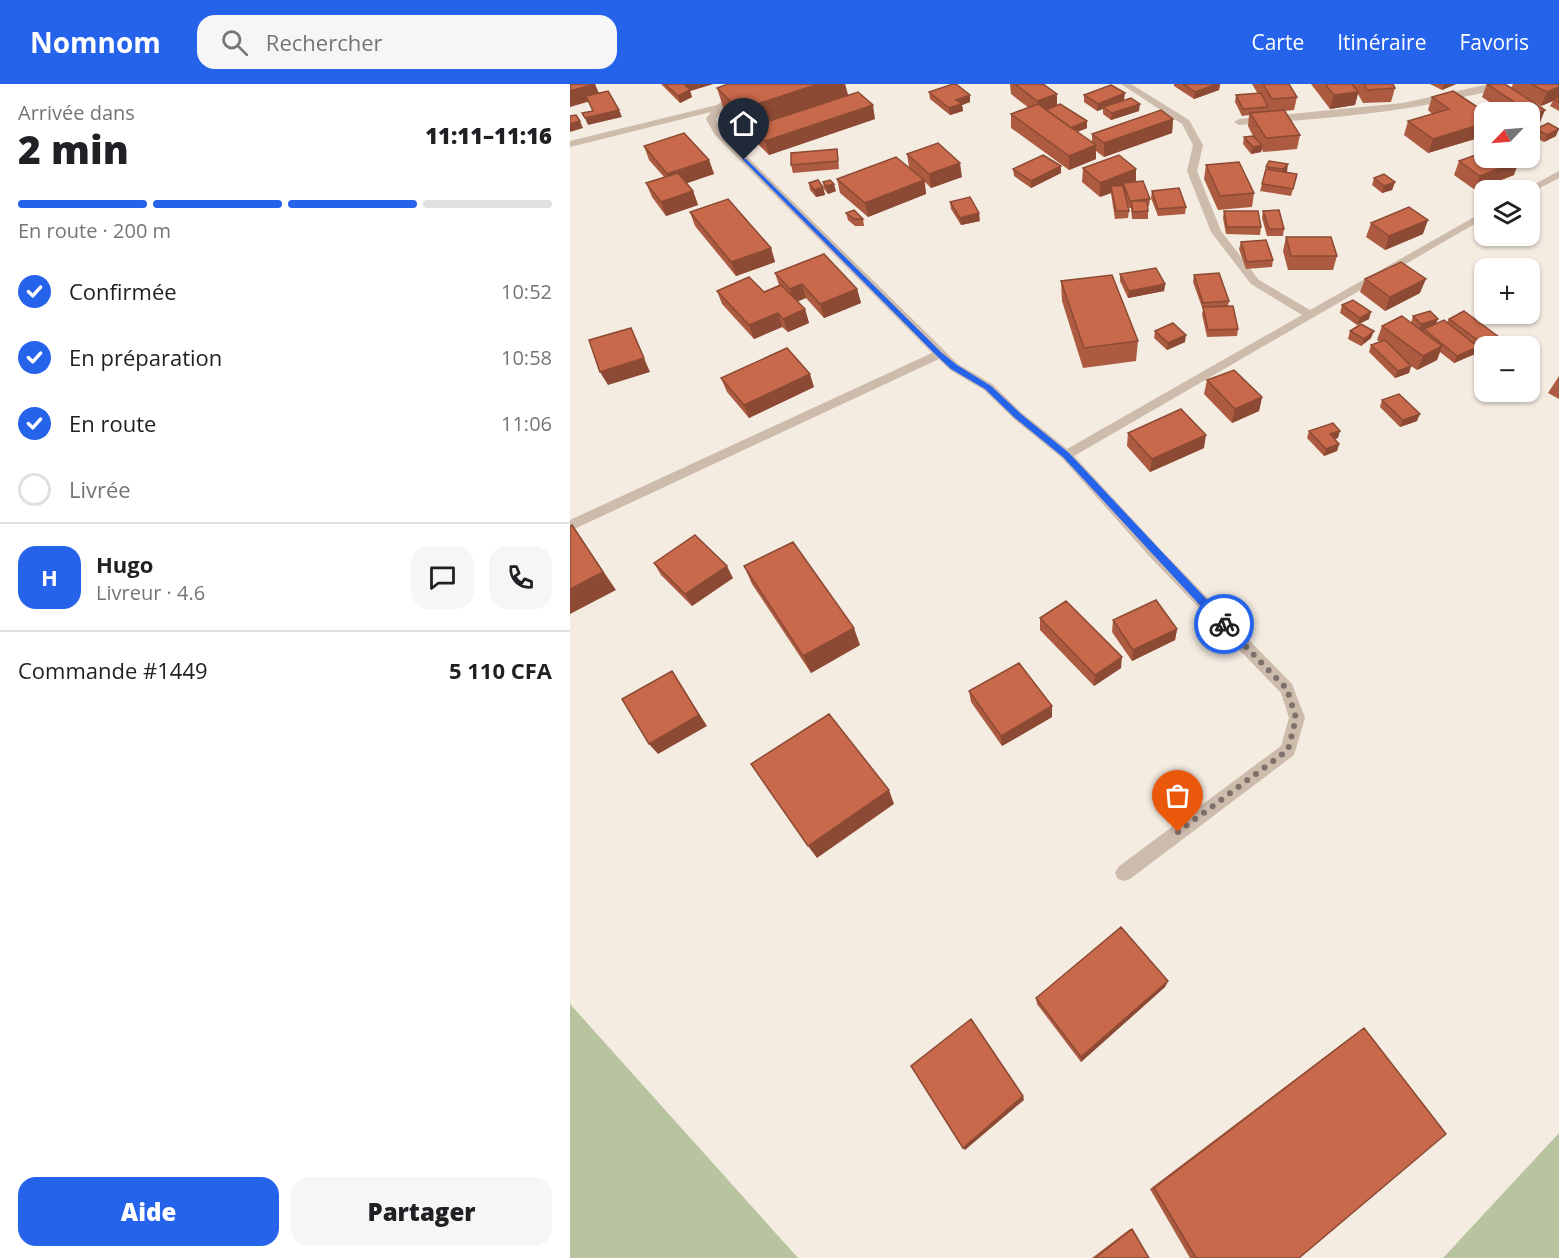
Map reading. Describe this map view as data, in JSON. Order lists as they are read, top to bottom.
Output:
{
  "north": "bottom left",
  "page": {
    "header": "Nomnom",
    "search": "Rechercher",
    "nav": ["Carte", "Itinéraire", "Favoris"],
    "heading": ["2 min", "Arrivée dans", "11:11–11:16"],
    "panel": [
      "Hugo",
      "Livreur · 4.6",
      "Commande #1449",
      "5 110 CFA"
    ],
    "map_buttons": ["+", "−"],
    "bar": "En route · 200 m",
    "list": [
      ["Confirmée", "10:52"],
      ["En préparation", "10:58"],
      ["En route", "11:06"],
      "Livrée"
    ],
    "round": "H",
    "buttons": ["Aide", "Partager"]
  }
}
